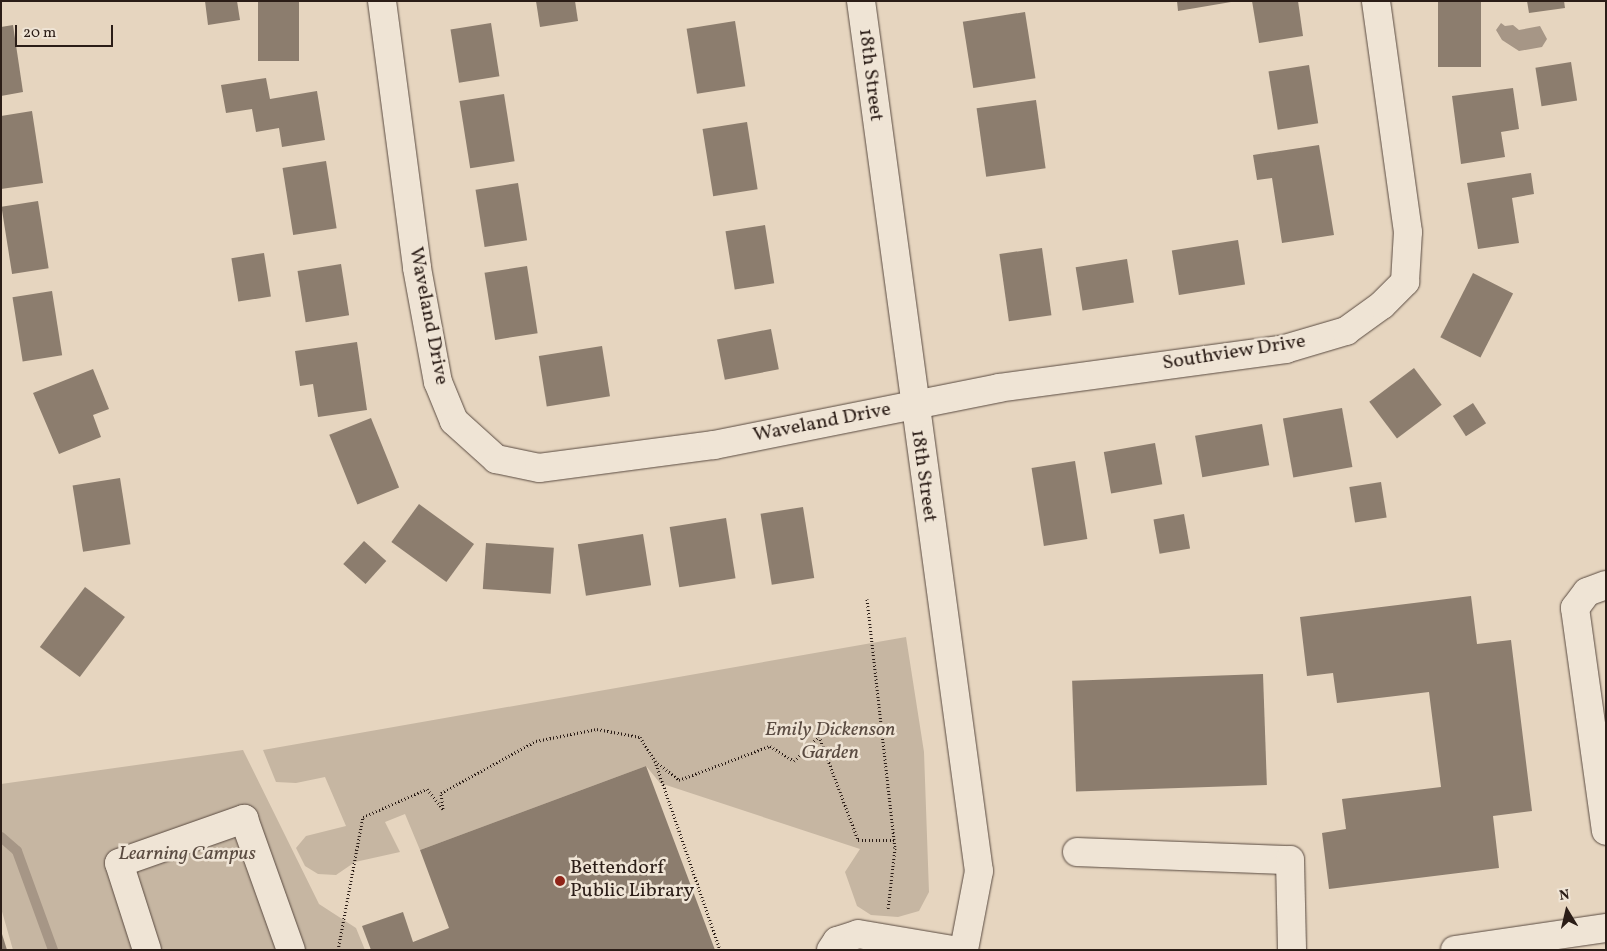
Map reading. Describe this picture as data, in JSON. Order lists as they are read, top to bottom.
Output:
{
  "streets": {
    "street": ["18th Street", "Waveland Drive", "Southview Drive"]
  },
  "crossings": [
    ["18th Street", "Waveland Drive"],
    ["18th Street", "Southview Drive"],
    ["Waveland Drive", "Southview Drive"]
  ],
  "parks": ["Emily Dickenson Garden", "Learning Campus"],
  "places": ["Bettendorf Public Library"],
  "scale_bar": "20 m",
  "north": "top"
}
